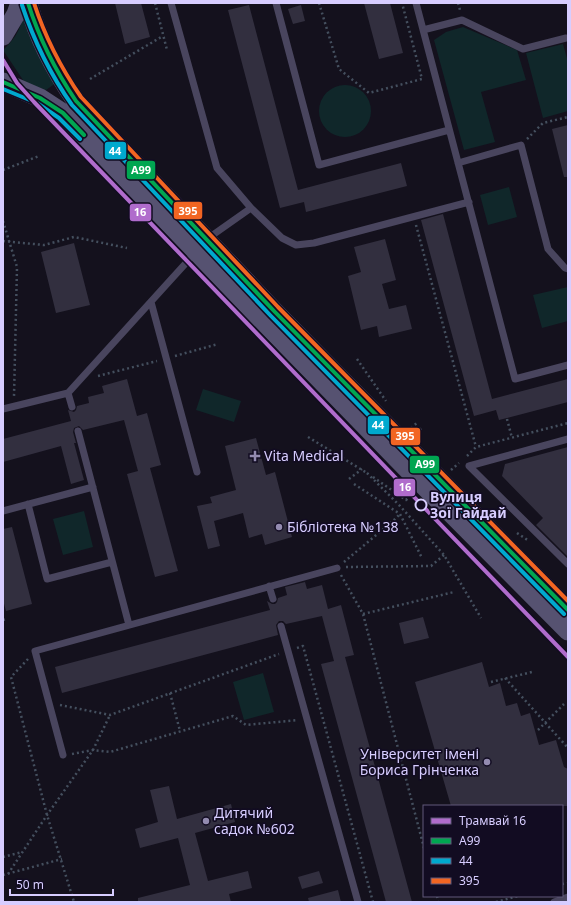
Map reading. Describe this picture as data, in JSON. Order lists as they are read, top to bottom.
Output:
{
  "places": {
    "health": ["Vita Medical"],
    "other": [
      "Вулиця Зої Гайдай",
      "Бібліотека №138",
      "Університет імені Бориса Грінченка",
      "Дитячий садок №602"
    ]
  },
  "lines": [
    "transit line А99",
    "transit line 395",
    "transit line 44",
    "tram line 16"
  ],
  "legend": [
    "Трамвай 16",
    "А99",
    "44",
    "395"
  ],
  "scale_bar": "50 m"
}
